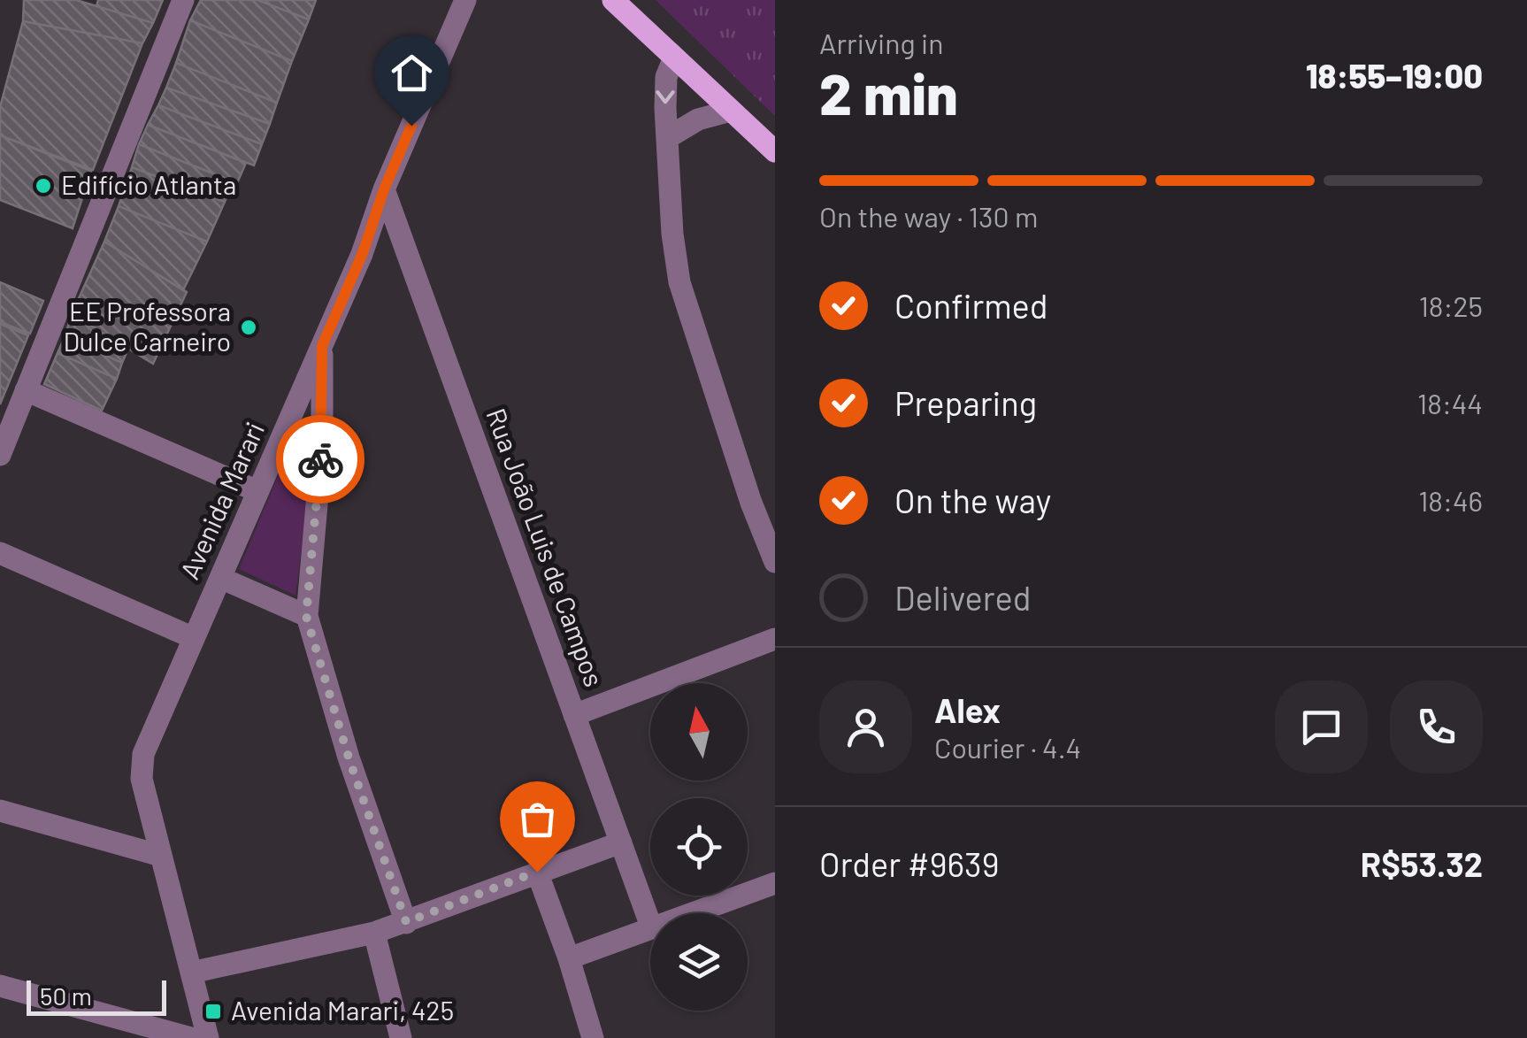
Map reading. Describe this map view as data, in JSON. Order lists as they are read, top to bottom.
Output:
{
  "streets": {
    "street": ["Avenida Marari", "Rua João Luis de Campos"]
  },
  "crossings": [
    ["Avenida Marari", "Rua João Luis de Campos"]
  ],
  "places": {
    "other": ["Edifício Atlanta", "EE Professora Dulce Carneiro"],
    "transit": ["Avenida Marari, 425"]
  },
  "scale_bar": "50 m",
  "north": "top",
  "page": {
    "heading": ["2 min", "Arriving in", "18:55–19:00"],
    "panel": [
      "Alex",
      "Courier · 4.4",
      "Order #9639",
      "R$53.32"
    ],
    "bar": "On the way · 130 m",
    "list": [
      ["Confirmed", "18:25"],
      ["Preparing", "18:44"],
      ["On the way", "18:46"],
      "Delivered"
    ],
    "scale": "50 m"
  }
}
